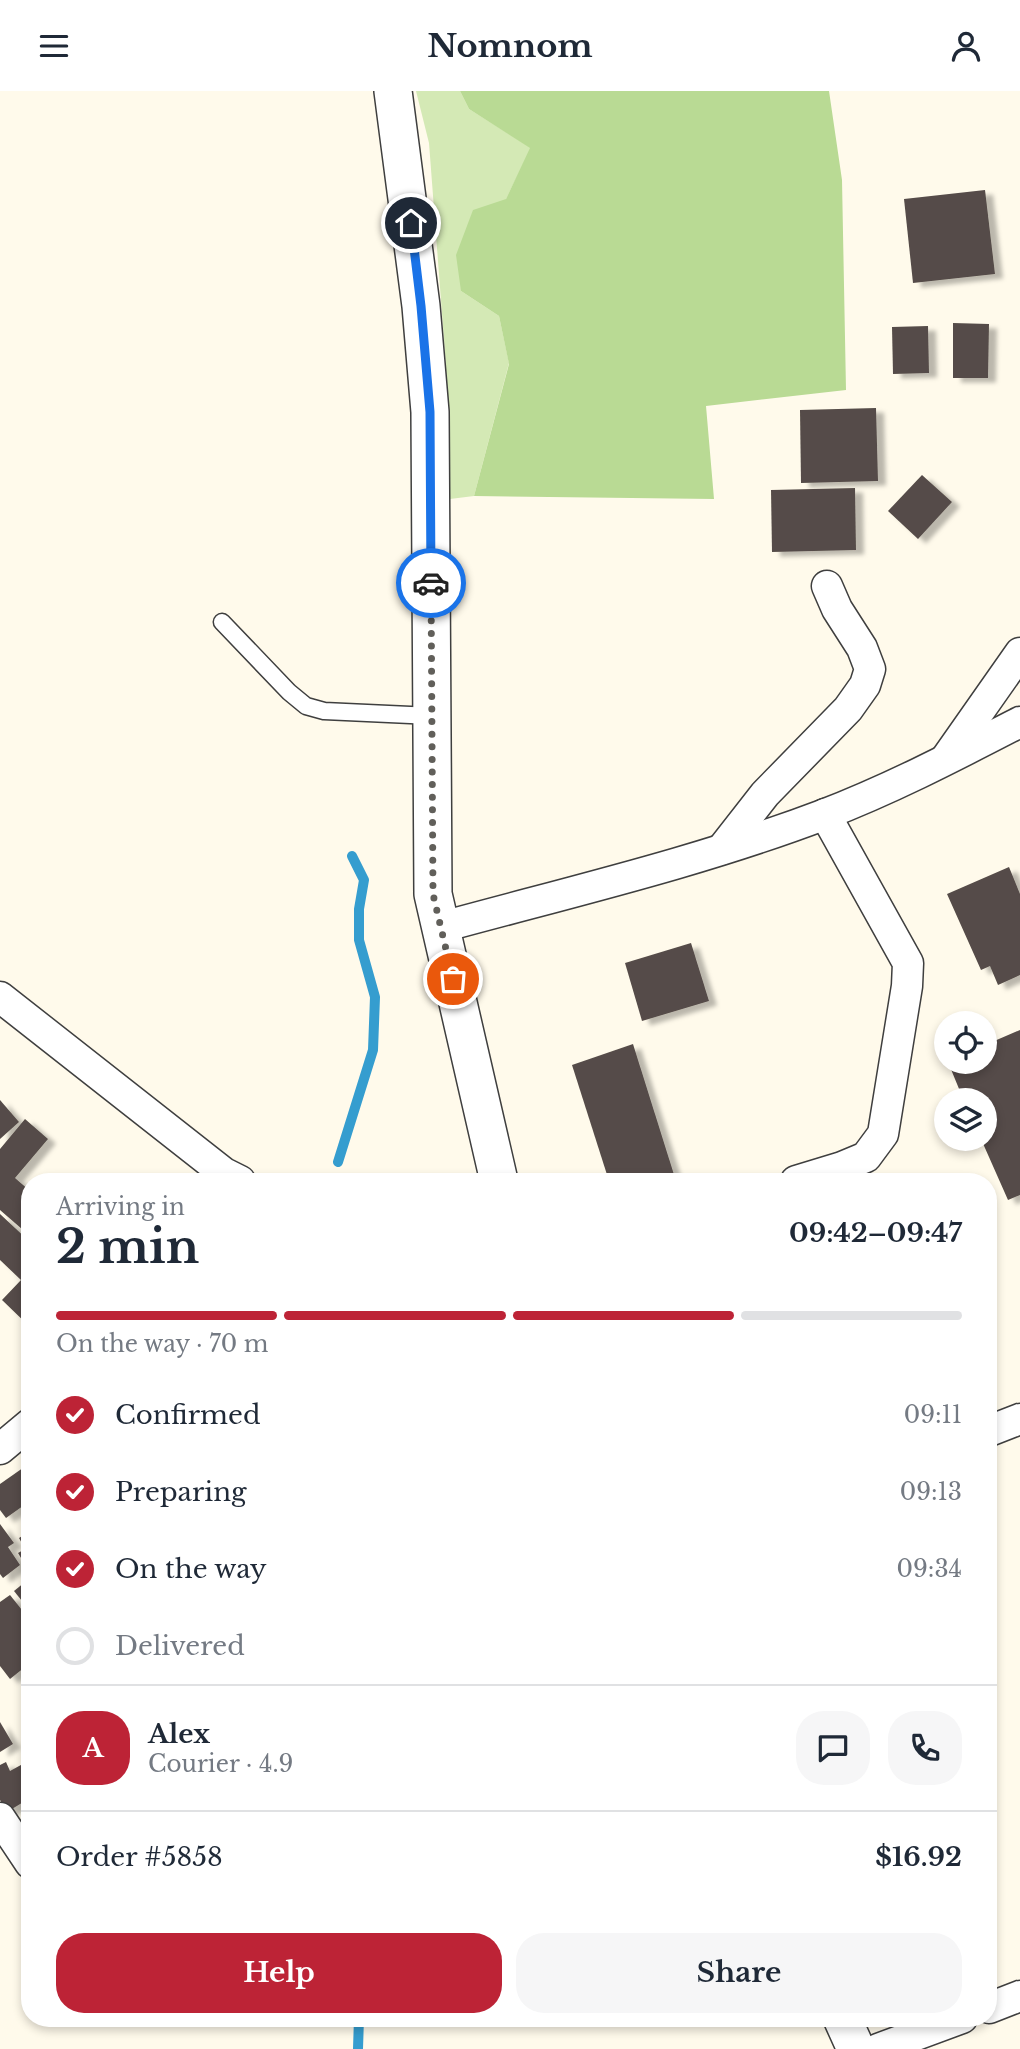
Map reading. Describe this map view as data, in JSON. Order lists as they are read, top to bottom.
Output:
{
  "page": {
    "header": "Nomnom",
    "heading": ["2 min", "Arriving in", "09:42–09:47"],
    "panel": [
      "Alex",
      "Courier · 4.9",
      "Order #5858",
      "$16.92"
    ],
    "bar": "On the way · 70 m",
    "list": [
      ["Confirmed", "09:11"],
      ["Preparing", "09:13"],
      ["On the way", "09:34"],
      "Delivered"
    ],
    "round": "A",
    "buttons": ["Help", "Share"]
  }
}
